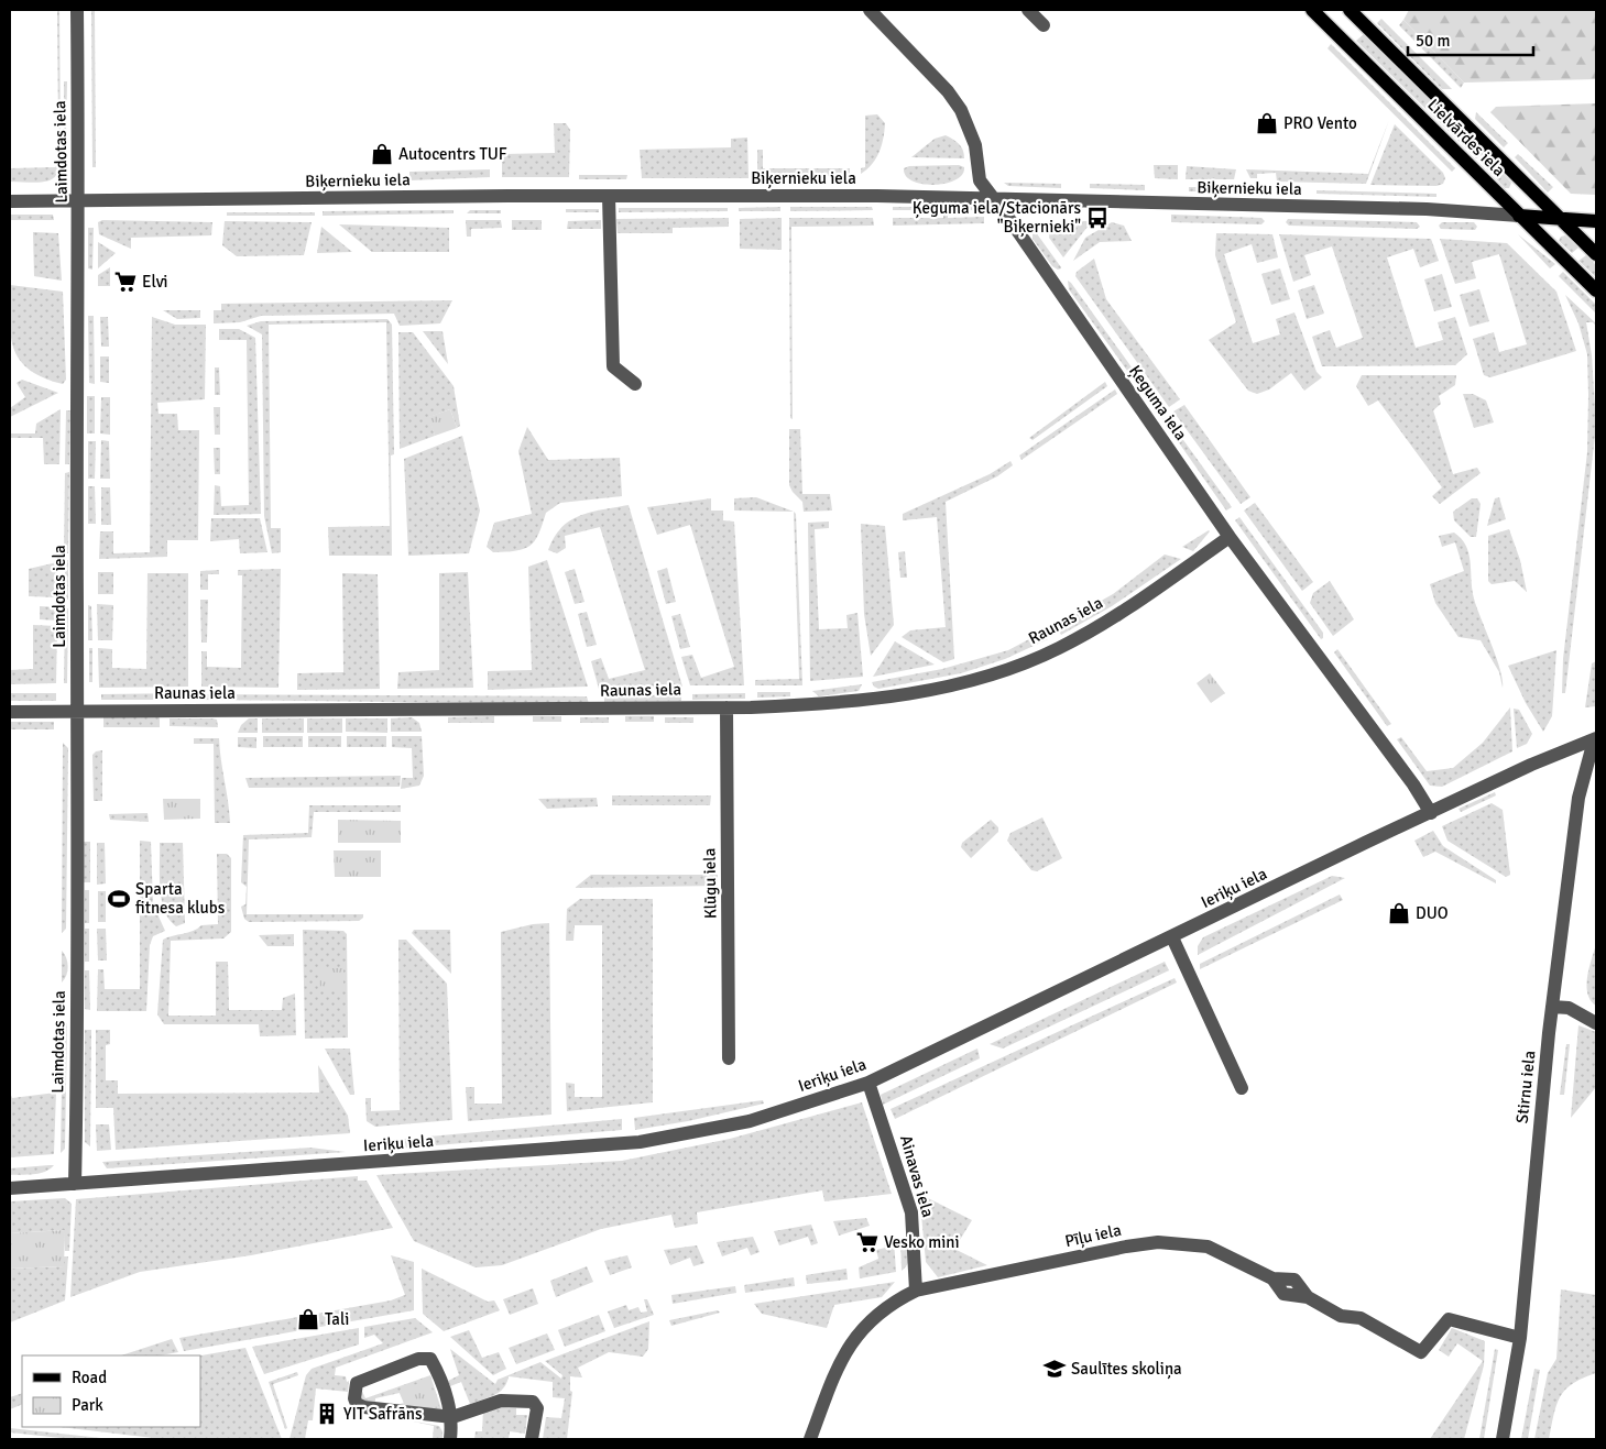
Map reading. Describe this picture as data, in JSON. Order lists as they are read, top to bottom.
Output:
{
  "streets": {
    "main road": ["Lielvārdes iela", "Biķernieku iela"],
    "street": [
      "Laimdotas iela",
      "Ķeguma iela",
      "Raunas iela",
      "Klūgu iela",
      "Ieriķu iela",
      "Stirnu iela",
      "Ainavas iela",
      "Pīļu iela"
    ]
  },
  "crossings": [
    ["Lielvārdes iela", "Biķernieku iela"],
    ["Laimdotas iela", "Biķernieku iela"],
    ["Laimdotas iela", "Raunas iela"],
    ["Laimdotas iela", "Ieriķu iela"],
    ["Biķernieku iela", "Ķeguma iela"],
    ["Ķeguma iela", "Raunas iela"],
    ["Ķeguma iela", "Ieriķu iela"],
    ["Raunas iela", "Klūgu iela"],
    ["Ieriķu iela", "Stirnu iela"],
    ["Ieriķu iela", "Ainavas iela"],
    ["Stirnu iela", "Pīļu iela"],
    ["Ainavas iela", "Pīļu iela"]
  ],
  "places": {
    "shop": [
      "PRO Vento",
      "Autocentrs TUF",
      "DUO",
      "Tali"
    ],
    "bus stop": ["Ķeguma iela/Stacionārs \"Biķernieki\""],
    "supermarket": ["Elvi", "Vesko mini"],
    "sports": ["Sparta fitnesa klubs"],
    "school or university": ["Saulītes skoliņa"],
    "building": ["YIT Safrāns"]
  },
  "legend": ["Road", "Park"],
  "scale_bar": "50 m"
}
